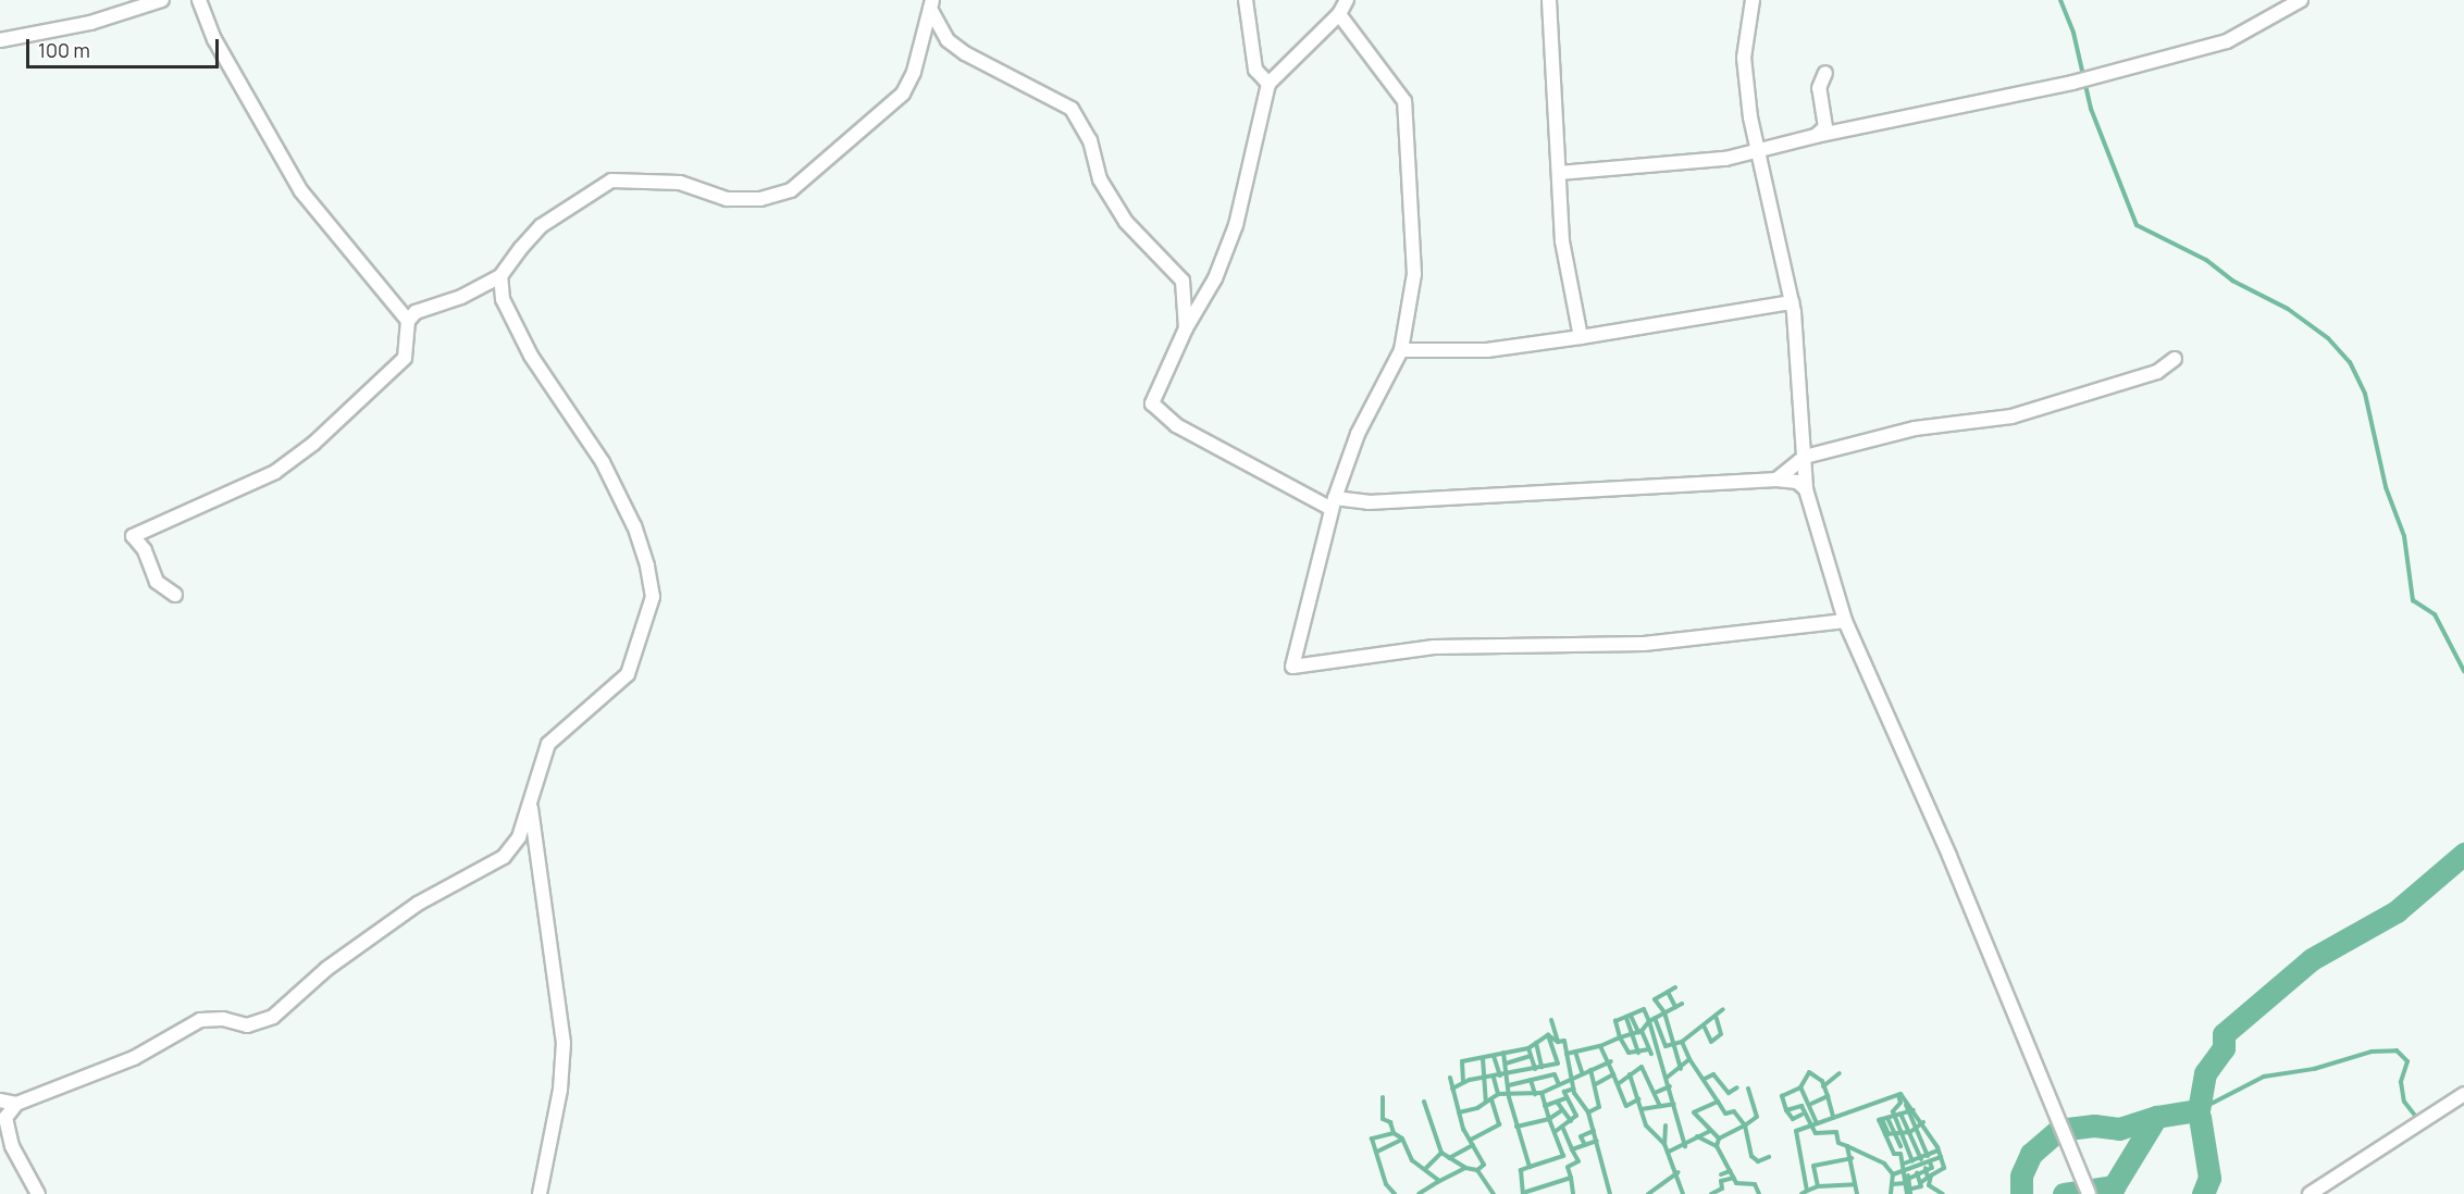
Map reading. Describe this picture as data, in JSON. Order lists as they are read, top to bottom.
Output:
{
  "scale_bar": "100 m"
}
